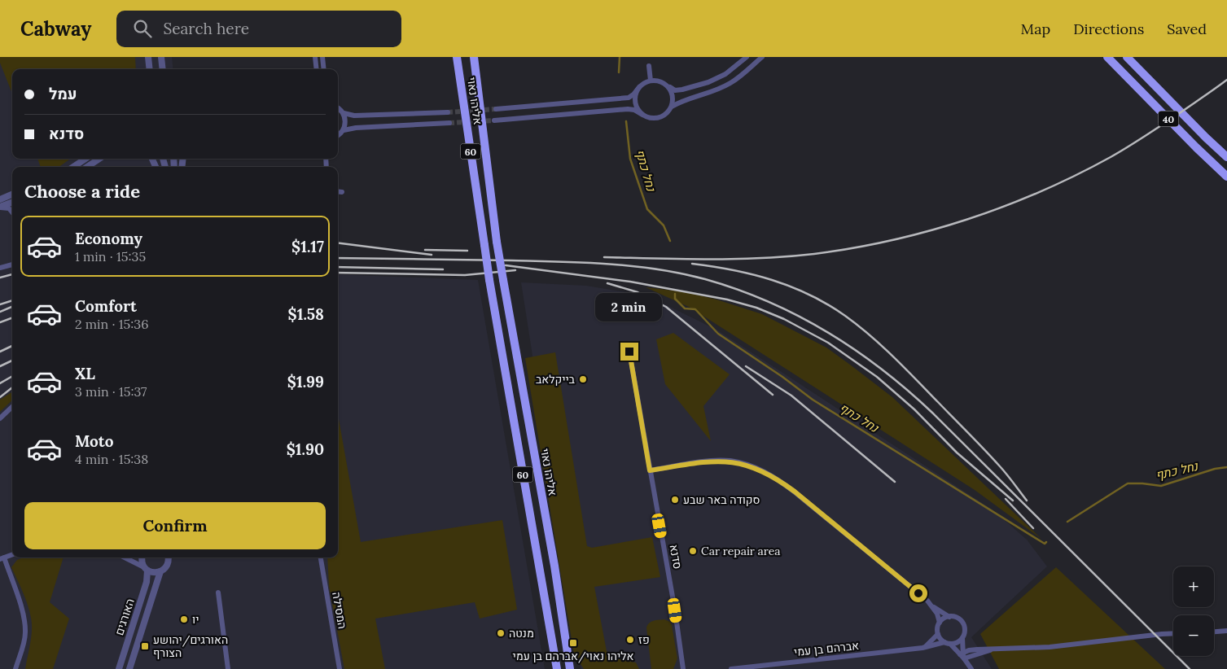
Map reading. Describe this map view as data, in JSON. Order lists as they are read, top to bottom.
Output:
{
  "streets": {
    "highway": ["אליהו נאוי", "40", "60"],
    "street": [
      "סדנא",
      "המסילה",
      "האורגים",
      "אברהם בן עמי"
    ]
  },
  "water": ["נחל כתף"],
  "places": {
    "other": [
      "בייקלאב",
      "סקודה באר שבע",
      "Car repair area",
      "יו",
      "מנטה",
      "פז"
    ],
    "transit": ["אליהו נאוי/אברהם בן עמי", "האורגים/יהושע הצורף"]
  },
  "page": {
    "header": "Cabway",
    "search": "Search here",
    "nav": ["Map", "Directions", "Saved"],
    "banner": ["עמל", "סדנא"],
    "heading": "Choose a ride",
    "list": [
      {
        "name": "Economy",
        "note": "1 min · 15:35",
        "value": "$1.17"
      },
      {
        "name": "Comfort",
        "note": "2 min · 15:36",
        "value": "$1.58"
      },
      {
        "name": "XL",
        "note": "3 min · 15:37",
        "value": "$1.99"
      },
      {
        "name": "Moto",
        "note": "4 min · 15:38",
        "value": "$1.90"
      }
    ],
    "bubble": "2 min",
    "buttons": "Confirm",
    "map_buttons": ["+", "−"]
  }
}
